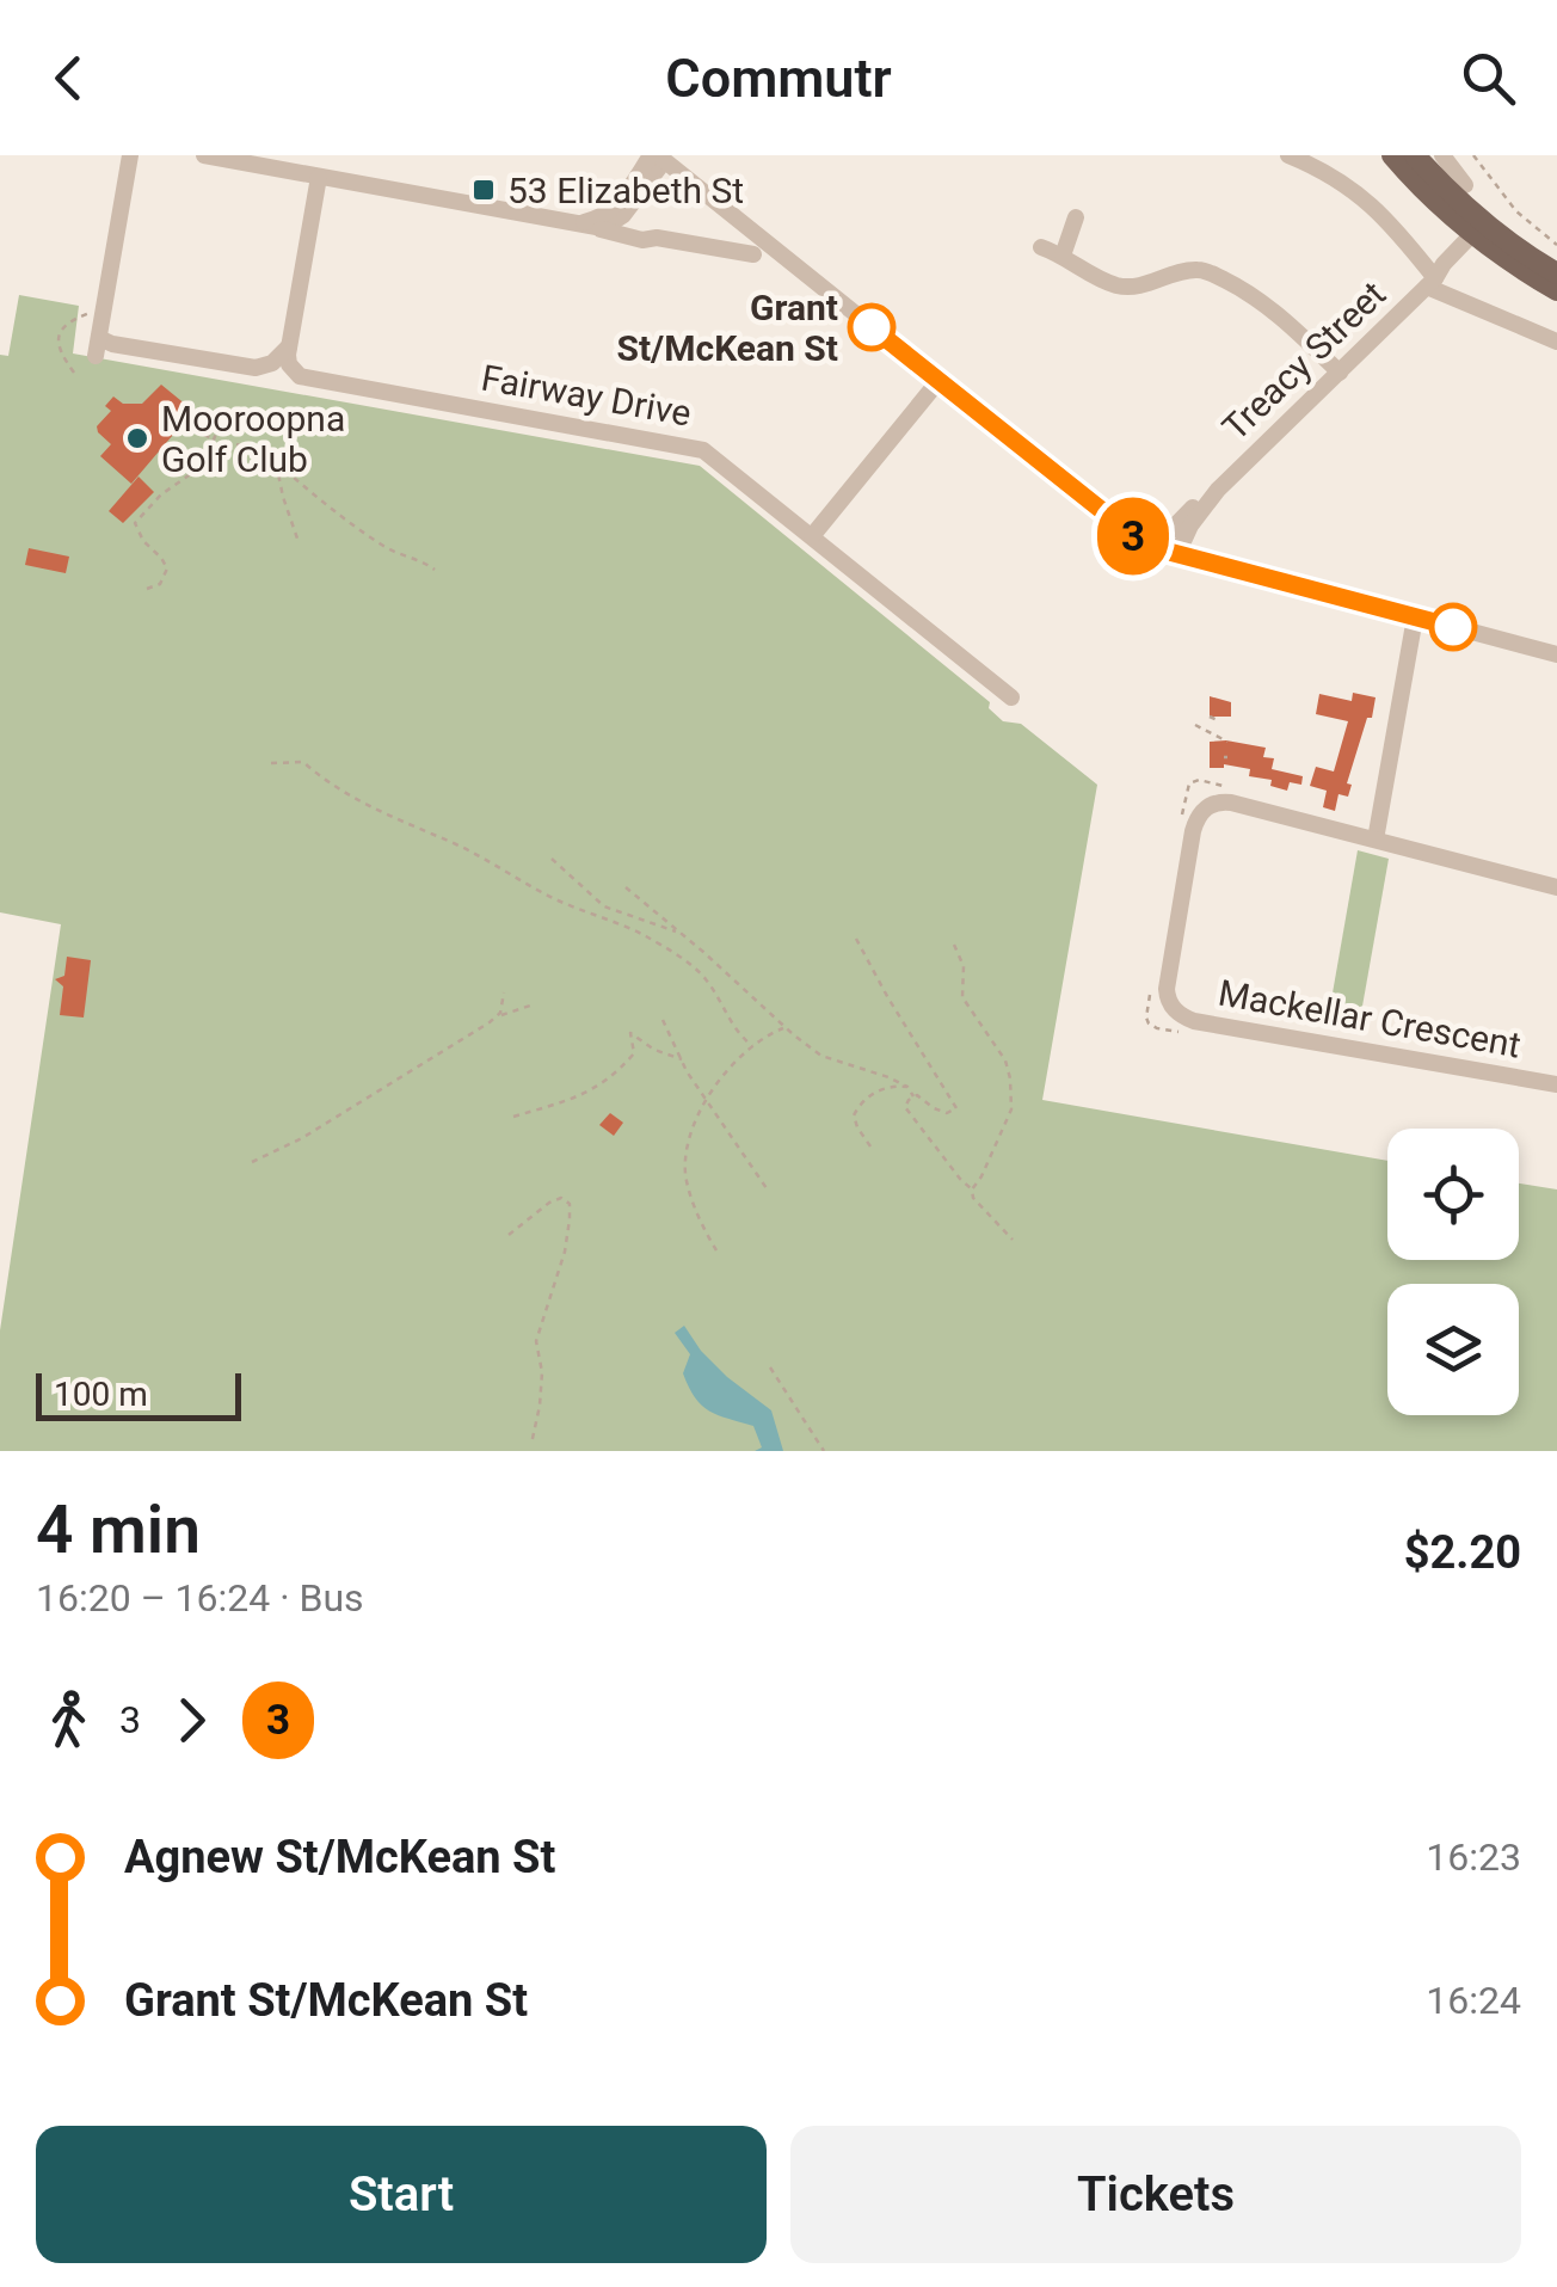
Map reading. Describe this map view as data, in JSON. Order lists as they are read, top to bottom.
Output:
{
  "streets": {
    "street": ["Treacy Street", "Fairway Drive", "Mackellar Crescent"]
  },
  "places": {
    "transit": ["53 Elizabeth St"],
    "other": ["Grant St/McKean St", "Mooroopna Golf Club"]
  },
  "lines": ["bus line 3"],
  "scale_bar": "100 m",
  "page": {
    "header": "Commutr",
    "on_map": "3",
    "scale": "100 m",
    "heading": ["4 min", "16:20 – 16:24 · Bus", "$2.20"],
    "legs": ["3", "3"],
    "list": [
      {
        "name": "Agnew St/McKean St",
        "value": "16:23"
      },
      {
        "name": "Grant St/McKean St",
        "value": "16:24"
      }
    ],
    "buttons": ["Start", "Tickets"]
  }
}
